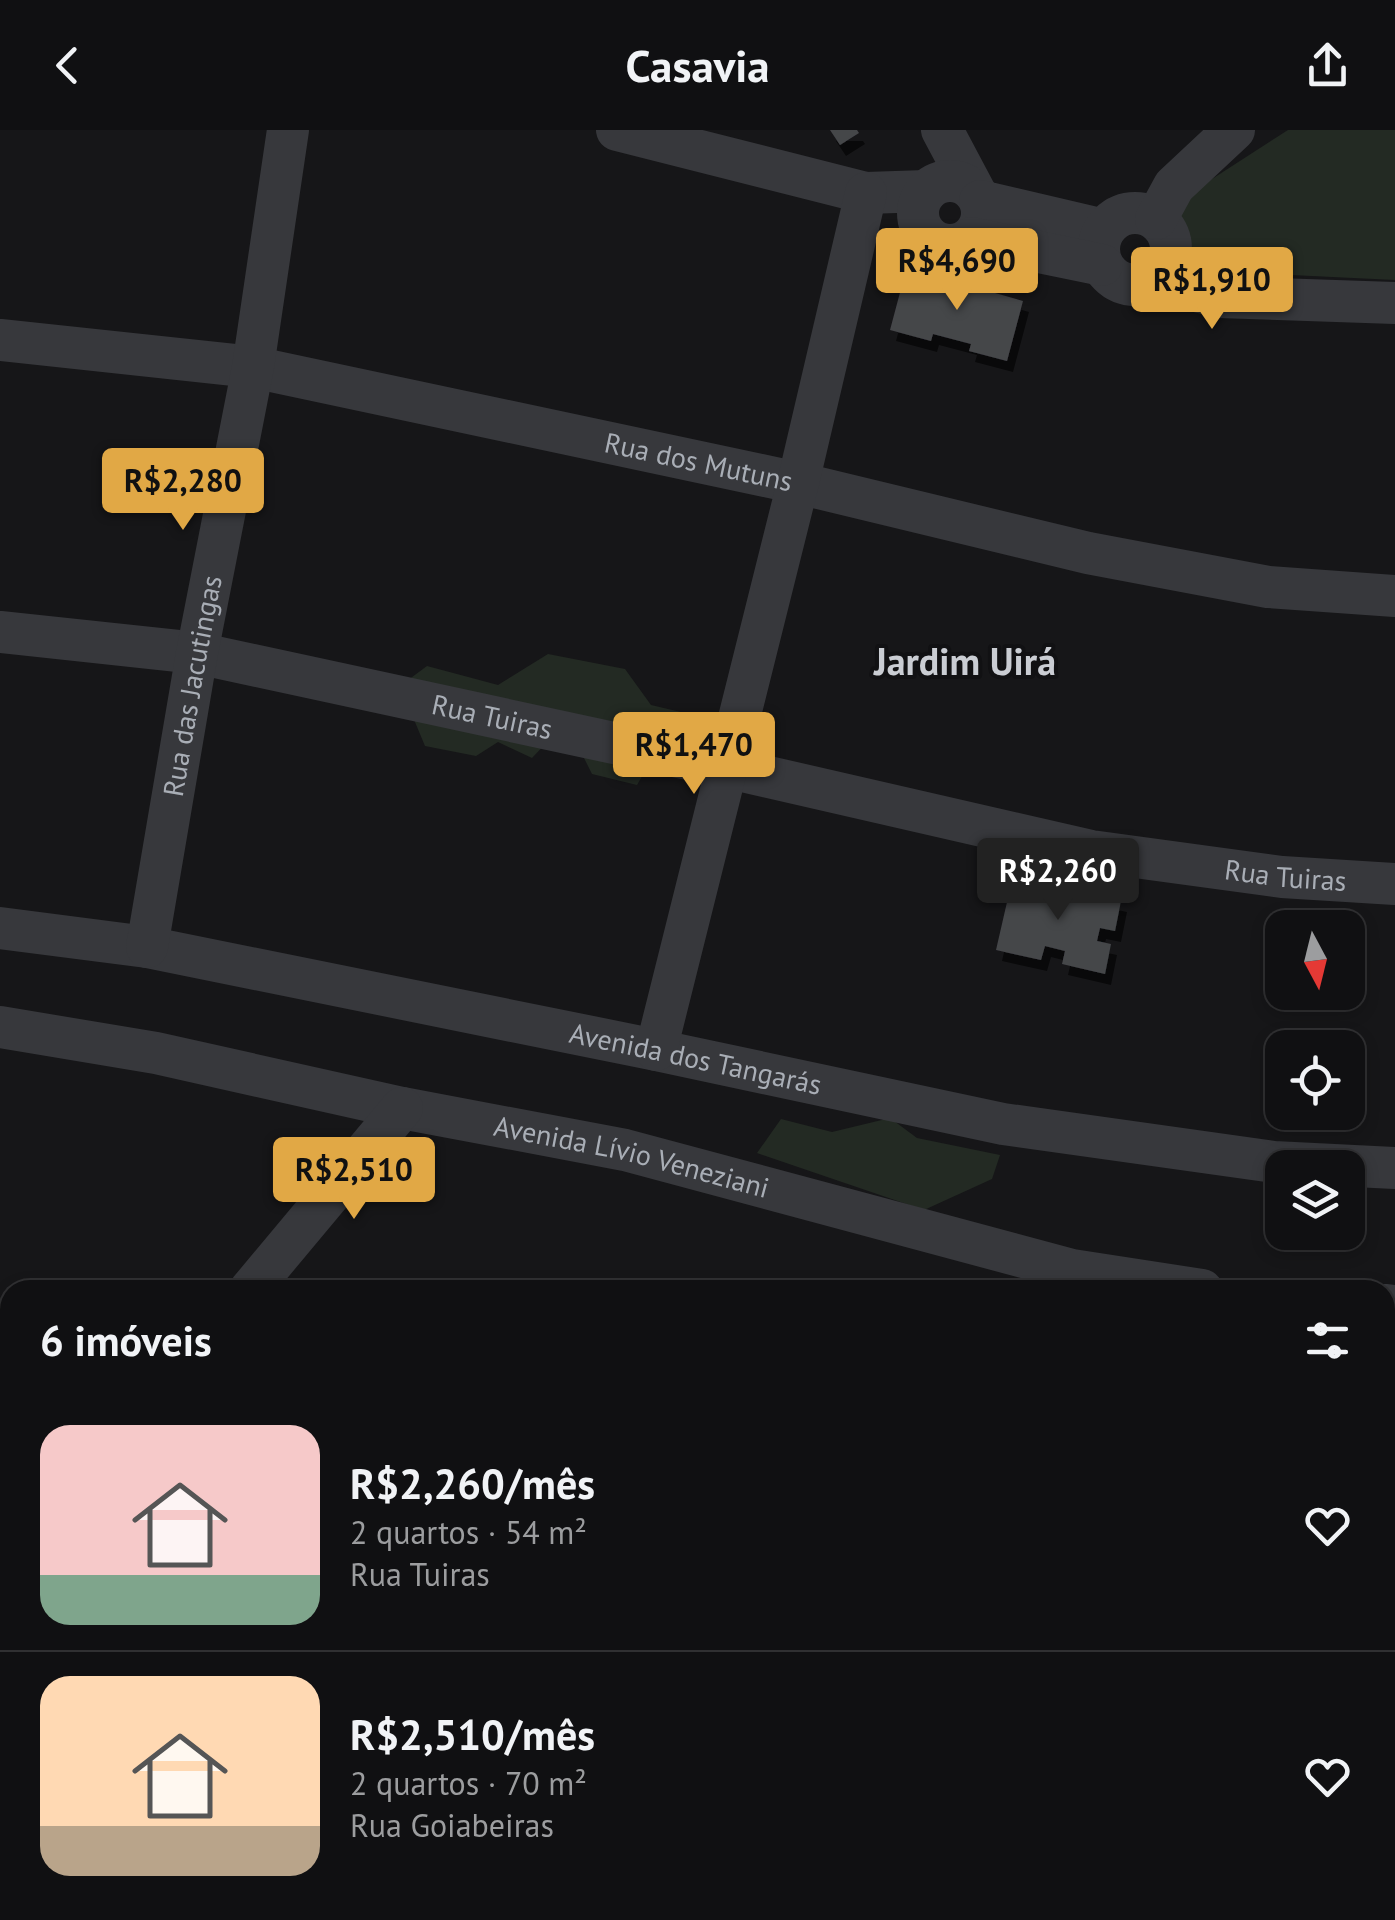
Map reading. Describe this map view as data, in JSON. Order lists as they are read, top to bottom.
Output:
{
  "streets": {
    "street": [
      "Rua dos Mutuns",
      "Rua das Jacutingas",
      "Rua Tuiras",
      "Avenida dos Tangarás",
      "Avenida Lívio Veneziani"
    ]
  },
  "crossings": [
    ["Rua dos Mutuns", "Rua das Jacutingas"],
    ["Rua das Jacutingas", "Rua Tuiras"],
    ["Rua das Jacutingas", "Avenida dos Tangarás"]
  ],
  "districts": ["Jardim Uirá"],
  "north": "bottom",
  "page": {
    "header": "Casavia",
    "price": [
      "R$4,690",
      "R$1,910",
      "R$2,280",
      "R$1,470",
      "R$2,260",
      "R$2,510"
    ],
    "heading": "6 imóveis",
    "list": [
      {
        "name": "R$2,260/mês",
        "note": "2 quartos · 54 m² · Rua Tuiras"
      },
      {
        "name": "R$2,510/mês",
        "note": "2 quartos · 70 m² · Rua Goiabeiras"
      }
    ]
  }
}
